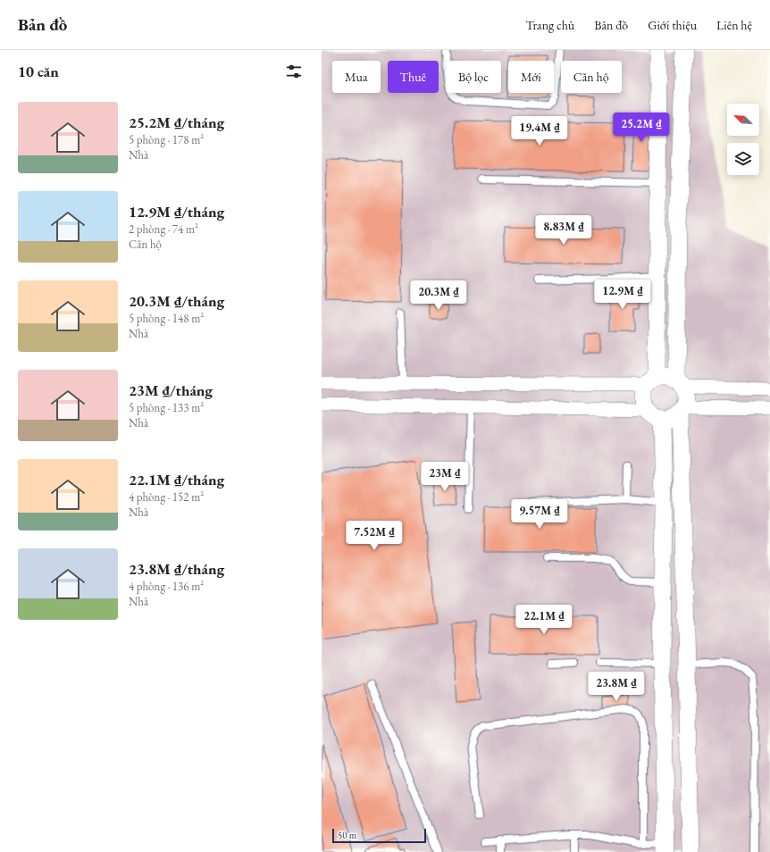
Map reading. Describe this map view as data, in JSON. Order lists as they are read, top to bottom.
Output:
{
  "scale_bar": "50 m",
  "north": "top left",
  "page": {
    "header": "Bản đồ",
    "nav": [
      "Trang chủ",
      "Bản đồ",
      "Giới thiệu",
      "Liên hệ"
    ],
    "heading": "10 căn",
    "chip": [
      "Mua",
      "Thuê",
      "Bộ lọc",
      "Mới",
      "Căn hộ"
    ],
    "list": [
      {
        "name": "25.2M ₫/tháng",
        "note": "5 phòng · 178 m² · Nhà"
      },
      {
        "name": "12.9M ₫/tháng",
        "note": "2 phòng · 74 m² · Căn hộ"
      },
      {
        "name": "20.3M ₫/tháng",
        "note": "5 phòng · 148 m² · Nhà"
      },
      {
        "name": "23M ₫/tháng",
        "note": "5 phòng · 133 m² · Nhà"
      },
      {
        "name": "22.1M ₫/tháng",
        "note": "4 phòng · 152 m² · Nhà"
      },
      {
        "name": "23.8M ₫/tháng",
        "note": "4 phòng · 136 m² · Nhà"
      }
    ],
    "price": [
      "25.2M ₫",
      "19.4M ₫",
      "8.83M ₫",
      "12.9M ₫",
      "20.3M ₫",
      "23M ₫",
      "9.57M ₫",
      "7.52M ₫",
      "22.1M ₫",
      "23.8M ₫"
    ],
    "scale": "50 m"
  }
}
